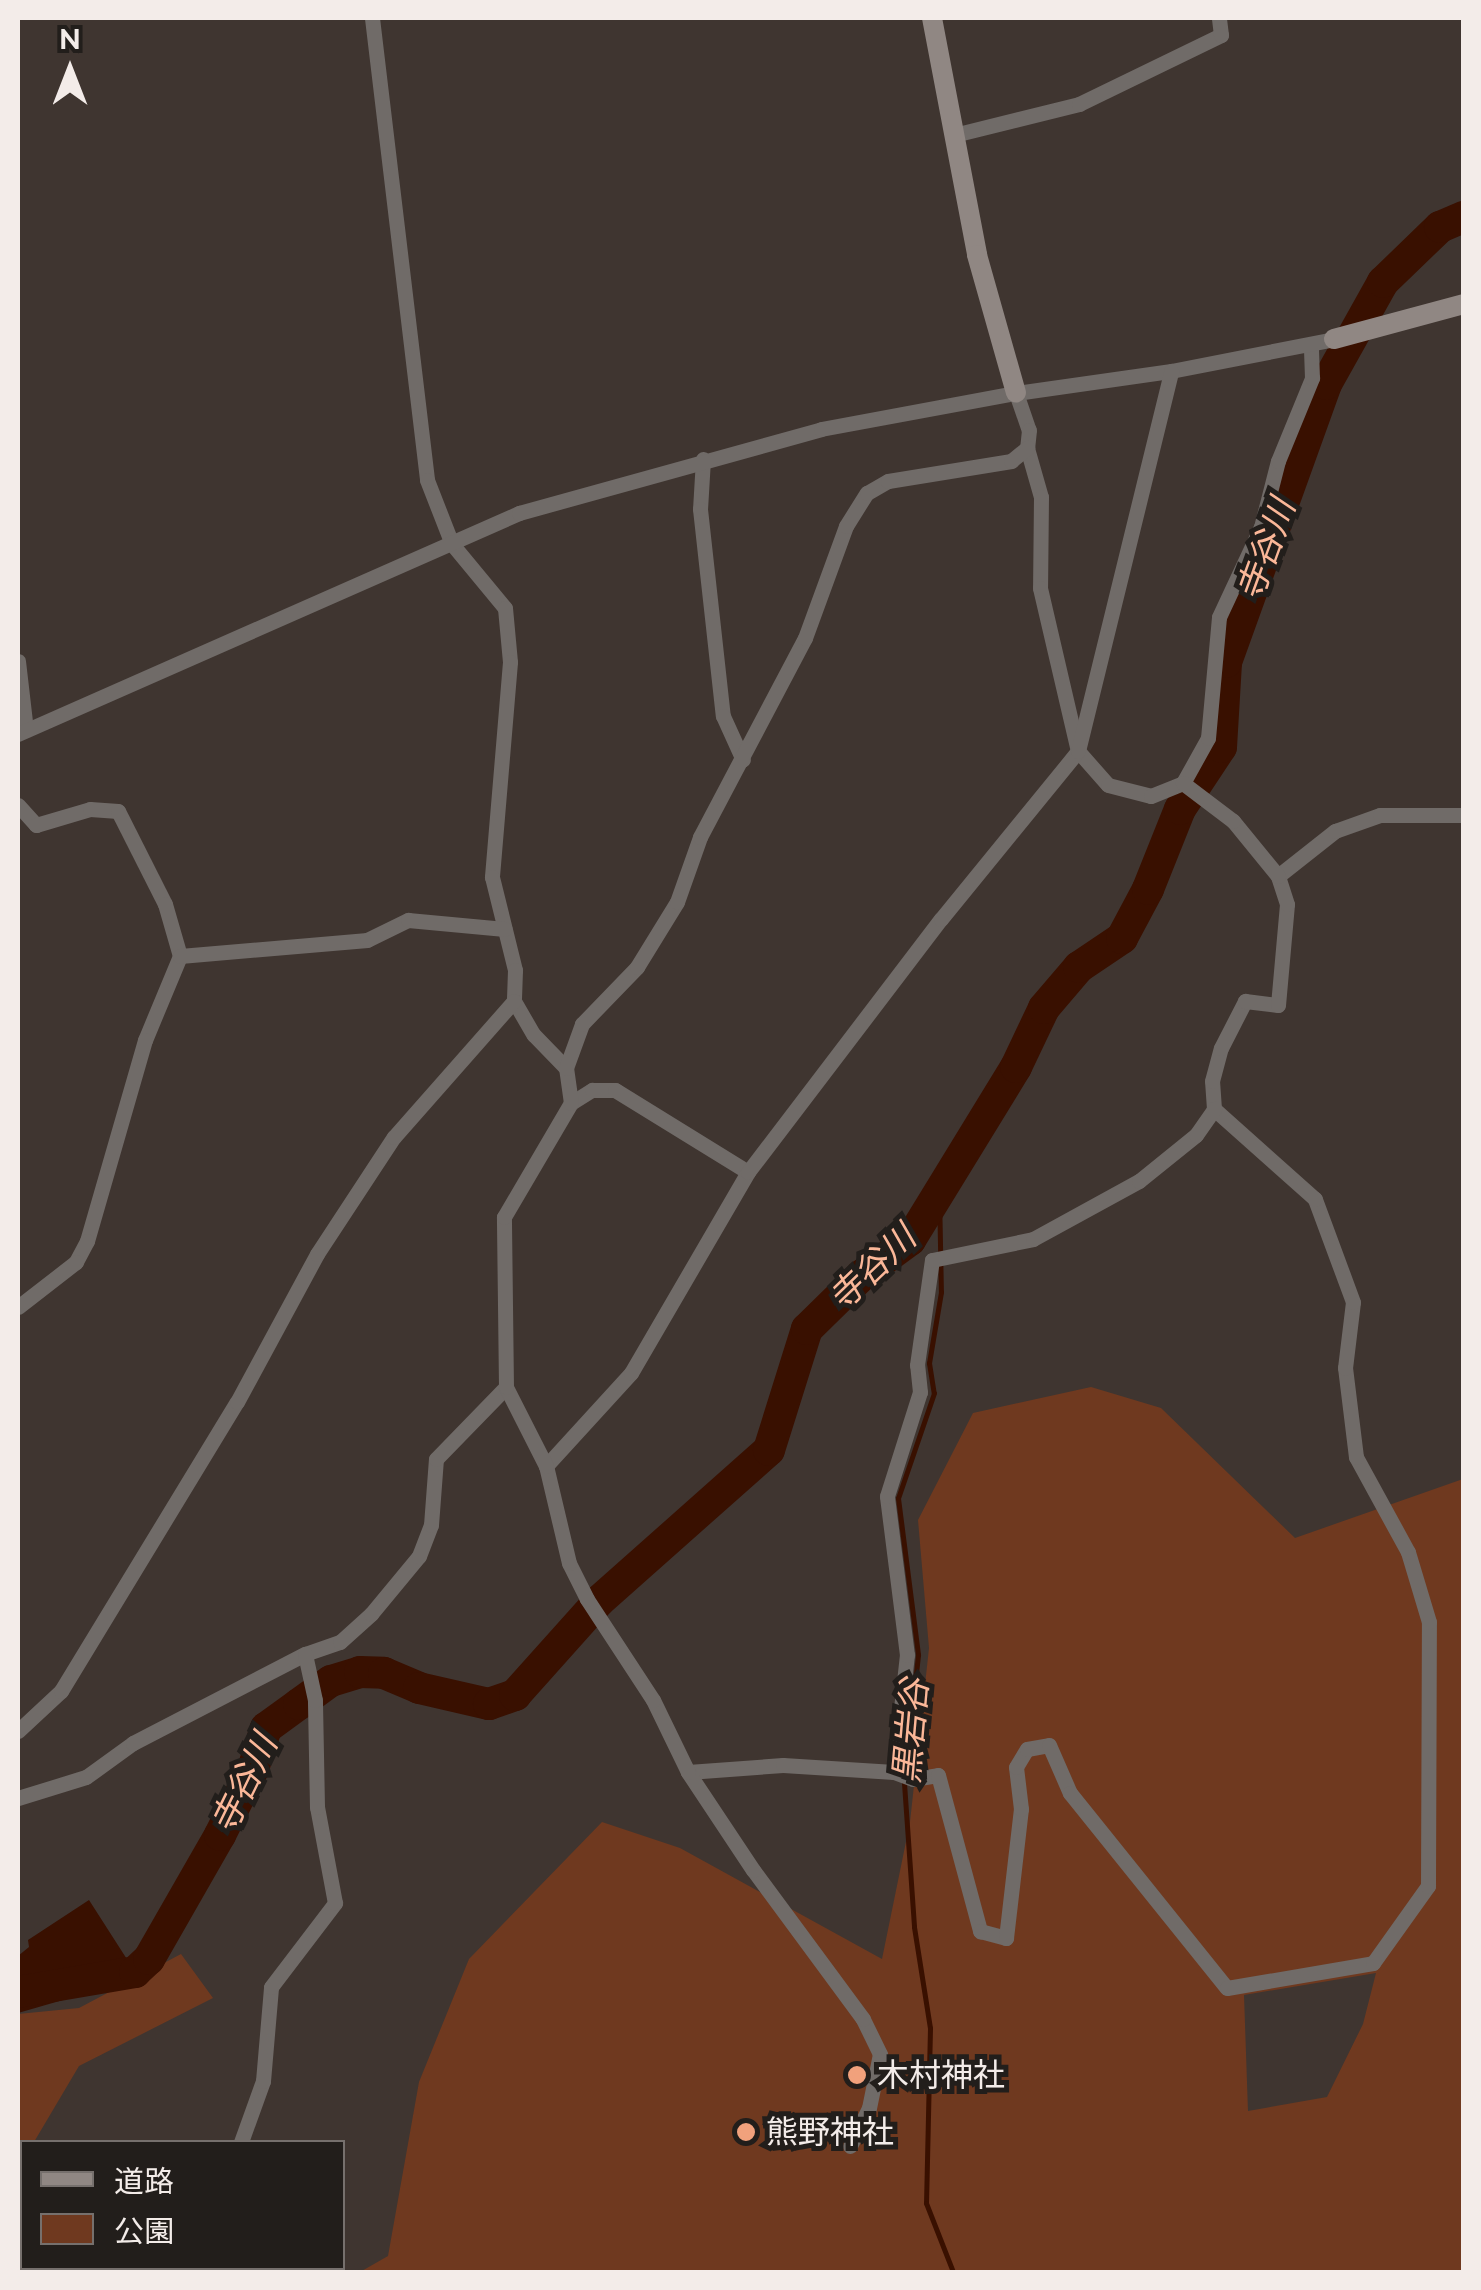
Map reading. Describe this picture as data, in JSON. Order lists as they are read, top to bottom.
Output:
{
  "water": ["寺谷川", "黒岩谷"],
  "places": ["木村神社", "熊野神社"],
  "legend": ["道路", "公園"],
  "north": "top"
}
